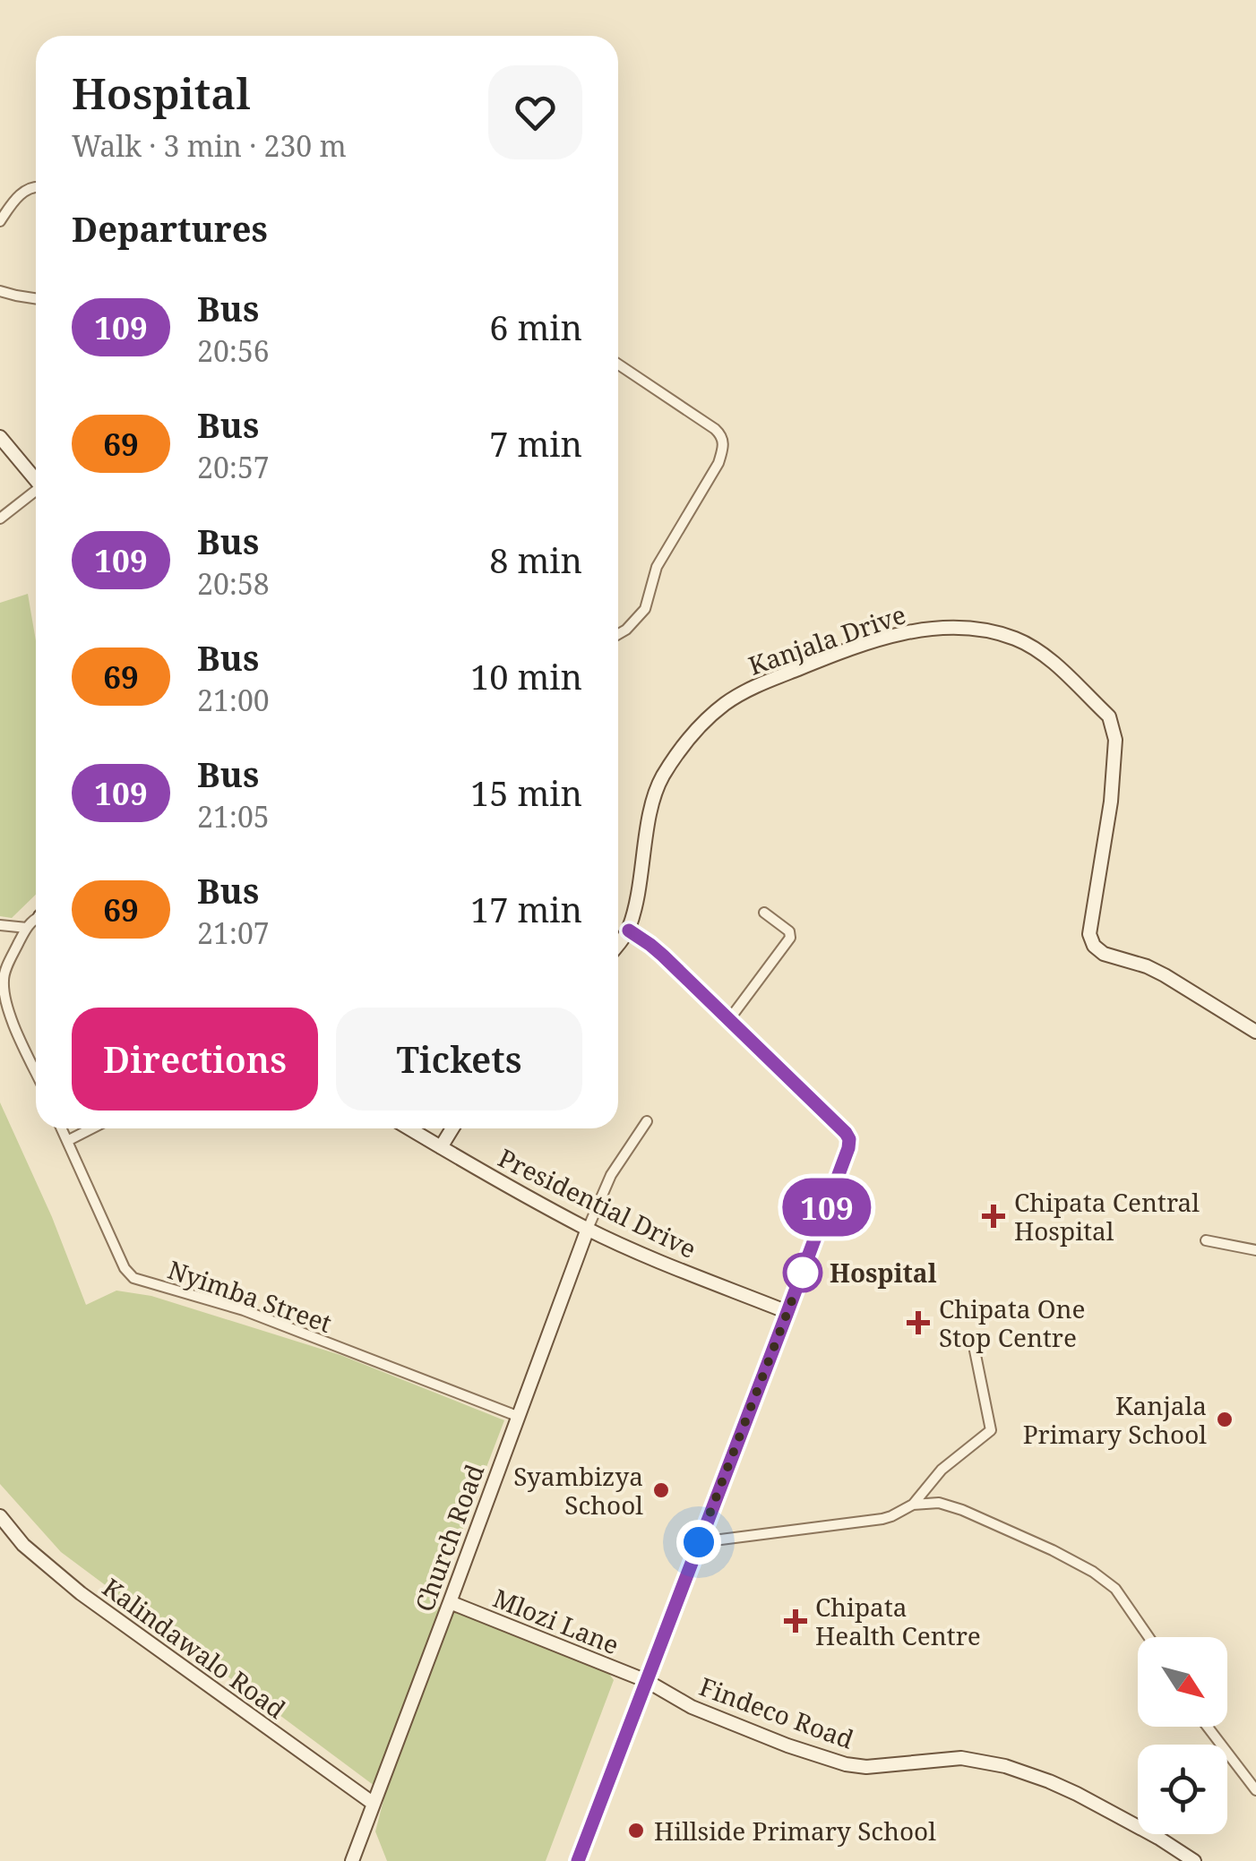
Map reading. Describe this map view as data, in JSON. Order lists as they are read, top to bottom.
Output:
{
  "streets": {
    "street": [
      "Kanjala Drive",
      "Presidential Drive",
      "Nyimba Street",
      "Church Road",
      "Mlozi Lane",
      "Kalindawalo Road",
      "Findeco Road"
    ]
  },
  "crossings": [
    ["Presidential Drive", "Church Road"],
    ["Nyimba Street", "Church Road"],
    ["Church Road", "Mlozi Lane"],
    ["Church Road", "Kalindawalo Road"],
    ["Mlozi Lane", "Findeco Road"]
  ],
  "places": {
    "health": ["Chipata Central Hospital", "Chipata One Stop Centre", "Chipata Health Centre"],
    "other": [
      "Hospital",
      "Kanjala Primary School",
      "Syambizya School",
      "Hillside Primary School"
    ]
  },
  "lines": ["bus line 109"],
  "north": "bottom right",
  "page": {
    "on_map": "109",
    "heading": [
      ["Hospital", "Walk · 3 min · 230 m"],
      "Departures"
    ],
    "list": [
      {
        "mark": "109",
        "name": "Bus",
        "note": "20:56",
        "value": "6 min"
      },
      {
        "mark": "69",
        "name": "Bus",
        "note": "20:57",
        "value": "7 min"
      },
      {
        "mark": "109",
        "name": "Bus",
        "note": "20:58",
        "value": "8 min"
      },
      {
        "mark": "69",
        "name": "Bus",
        "note": "21:00",
        "value": "10 min"
      },
      {
        "mark": "109",
        "name": "Bus",
        "note": "21:05",
        "value": "15 min"
      },
      {
        "mark": "69",
        "name": "Bus",
        "note": "21:07",
        "value": "17 min"
      }
    ],
    "buttons": ["Directions", "Tickets"]
  }
}
